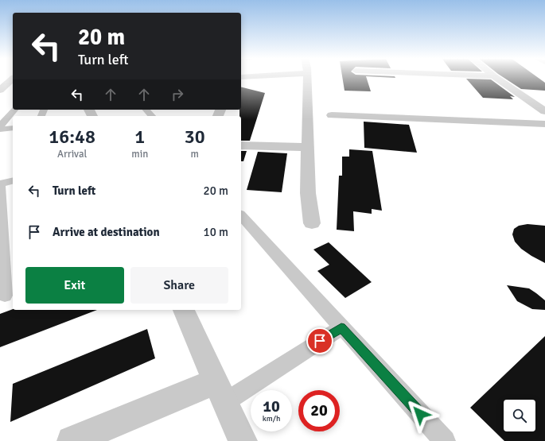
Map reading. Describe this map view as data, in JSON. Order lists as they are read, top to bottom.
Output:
{
  "page": {
    "turn": ["20 m", "Turn left"],
    "eta": [
      "16:48",
      "Arrival",
      "1",
      "min",
      "30",
      "m"
    ],
    "list": [
      {
        "name": "Turn left",
        "value": "20 m"
      },
      {
        "name": "Arrive at destination",
        "value": "10 m"
      }
    ],
    "buttons": ["Exit", "Share"],
    "speed": "10 km/h",
    "limit": "20"
  }
}
